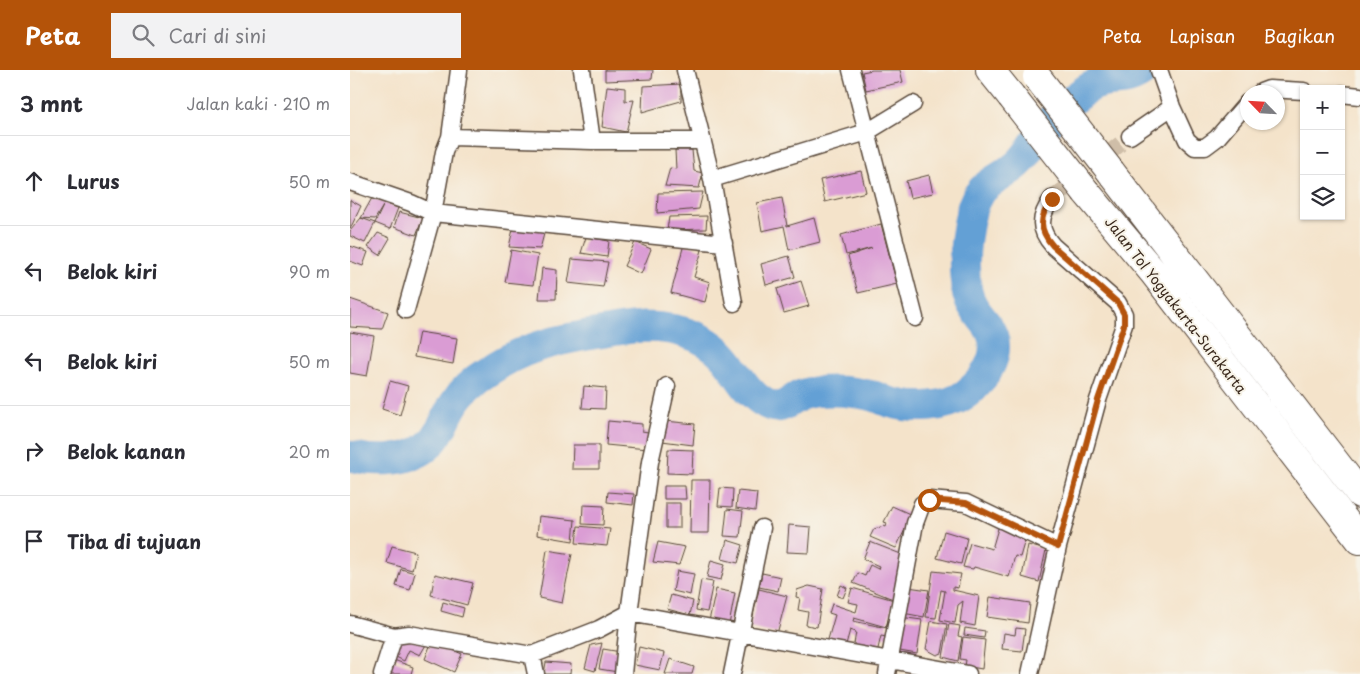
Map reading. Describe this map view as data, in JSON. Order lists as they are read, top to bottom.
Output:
{
  "streets": {
    "highway": ["Jalan Tol Yogyakarta–Surakarta"]
  },
  "north": "top left",
  "page": {
    "header": "Peta",
    "search": "Cari di sini",
    "nav": ["Peta", "Lapisan", "Bagikan"],
    "heading": ["3 mnt", "Jalan kaki · 210 m"],
    "map_buttons": ["+", "−"],
    "list": [
      ["Lurus", "50 m"],
      ["Belok kiri", "90 m"],
      ["Belok kiri", "50 m"],
      ["Belok kanan", "20 m"],
      "Tiba di tujuan"
    ]
  }
}
